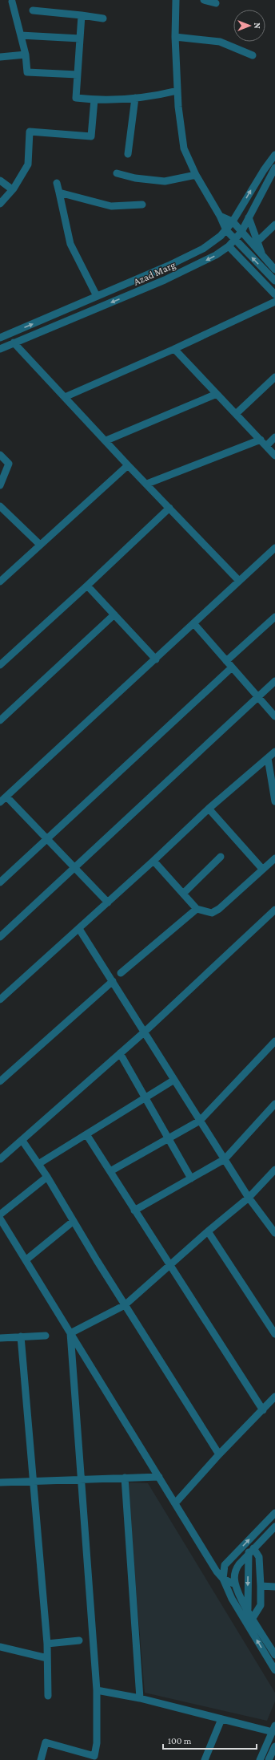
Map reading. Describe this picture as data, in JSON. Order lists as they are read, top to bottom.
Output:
{
  "streets": {
    "street": ["Azad Marg"]
  },
  "scale_bar": "100 m",
  "north": "right"
}
